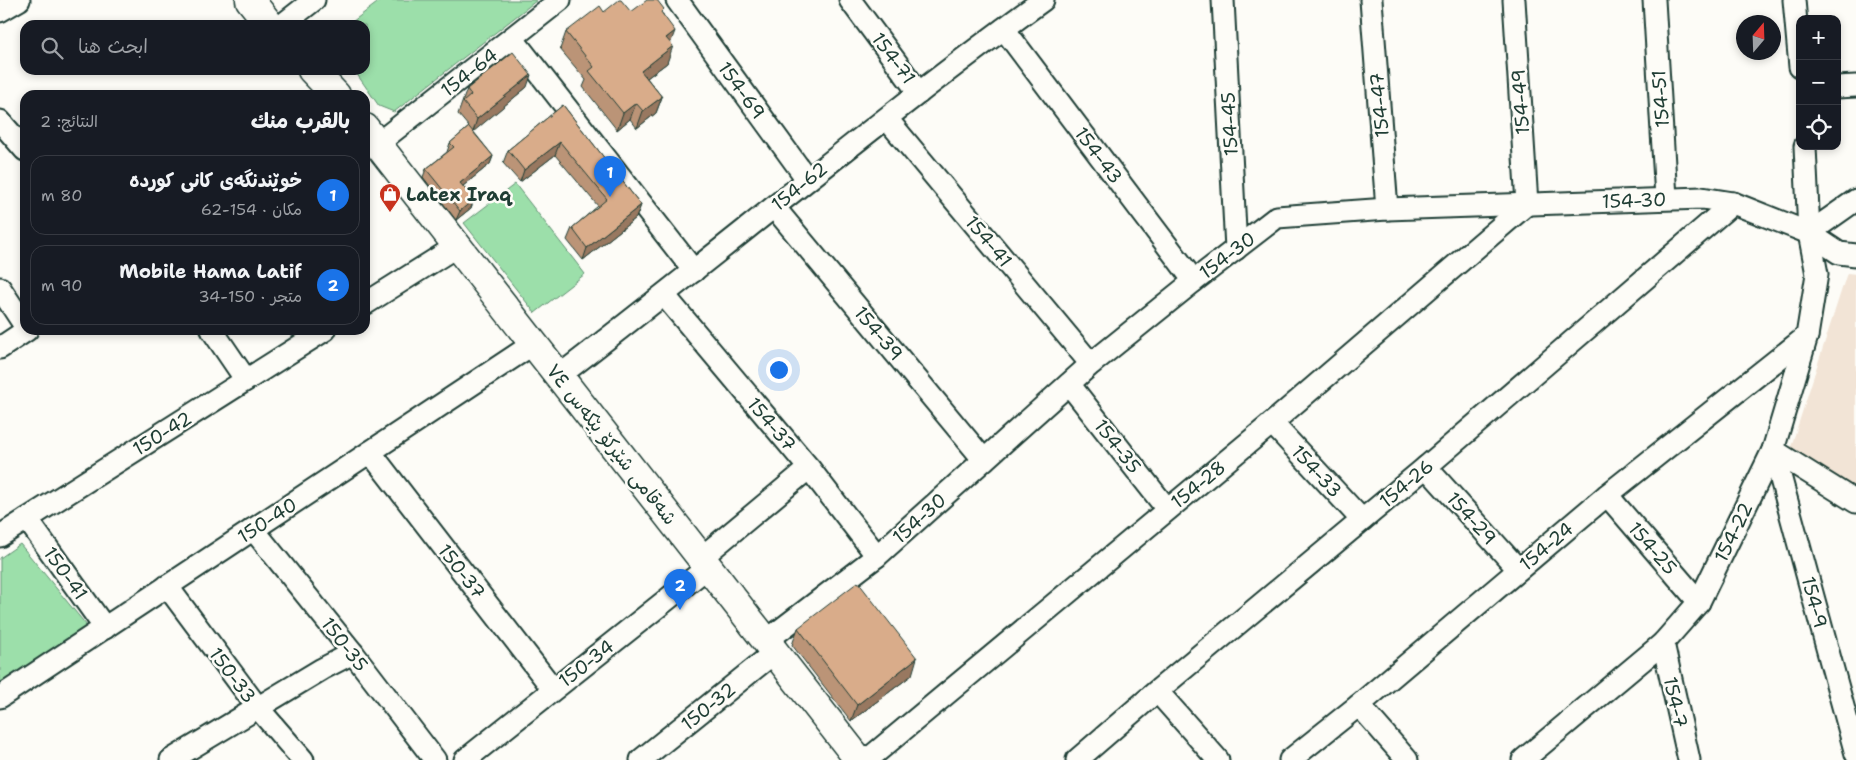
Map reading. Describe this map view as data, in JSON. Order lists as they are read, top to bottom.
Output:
{
  "streets": {
    "street": [
      "154-71",
      "154-64",
      "154-69",
      "154-51",
      "154-49",
      "154-47",
      "154-45",
      "154-43",
      "154-62",
      "154-30",
      "154-41",
      "154-39",
      "154-37",
      "150-42",
      "شەقامی شێرکۆ بێکەس ٧٤",
      "154-35",
      "154-33",
      "154-26",
      "154-28",
      "154-29",
      "150-40",
      "154-22",
      "154-24",
      "154-25",
      "150-37",
      "150-41",
      "154-9",
      "150-35",
      "150-34",
      "150-33",
      "154-7",
      "150-32"
    ]
  },
  "crossings": [
    ["154-71", "154-62"],
    ["154-64", "شەقامی شێرکۆ بێکەس ٧٤"],
    ["154-69", "154-62"],
    ["154-51", "154-30"],
    ["154-49", "154-30"],
    ["154-49", "154-28"],
    ["154-47", "154-30"],
    ["154-45", "154-30"],
    ["154-43", "154-62"],
    ["154-43", "154-30"],
    ["154-62", "154-41"],
    ["154-62", "154-39"],
    ["154-62", "154-37"],
    ["154-62", "شەقامی شێرکۆ بێکەس ٧٤"],
    ["154-30", "154-41"],
    ["154-30", "154-39"],
    ["154-30", "154-37"],
    ["154-30", "شەقامی شێرکۆ بێکەس ٧٤"],
    ["154-30", "154-35"],
    ["154-30", "154-26"],
    ["154-30", "154-28"],
    ["154-30", "154-22"],
    ["154-30", "150-32"],
    ["154-37", "150-34"],
    ["150-42", "150-41"],
    ["شەقامی شێرکۆ بێکەس ٧٤", "154-28"],
    ["شەقامی شێرکۆ بێکەس ٧٤", "150-40"],
    ["شەقامی شێرکۆ بێکەس ٧٤", "150-34"],
    ["شەقامی شێرکۆ بێکەس ٧٤", "150-32"],
    ["154-35", "154-28"],
    ["154-33", "154-26"],
    ["154-33", "154-28"],
    ["154-26", "154-29"],
    ["154-29", "154-24"],
    ["150-40", "150-37"],
    ["150-40", "150-41"],
    ["150-40", "150-35"],
    ["150-40", "150-33"],
    ["154-22", "154-24"],
    ["154-22", "154-25"],
    ["154-22", "154-9"],
    ["154-22", "154-7"],
    ["154-24", "154-25"],
    ["150-37", "150-34"]
  ],
  "places": {
    "shop": ["Latex Iraq"]
  },
  "north": "top",
  "page": {
    "map_buttons": ["+", "−"],
    "search": "ابحث هنا",
    "heading": ["بالقرب منك", "النتائج: 2"],
    "list": [
      {
        "mark": "1",
        "name": "خوێندنگەی کانی کوردە",
        "note": "مكان · 154-62",
        "value": "80 m"
      },
      {
        "mark": "2",
        "name": "Mobile Hama Latif",
        "note": "متجر · 150-34",
        "value": "90 m"
      }
    ],
    "pins": ["1", "2"]
  }
}
